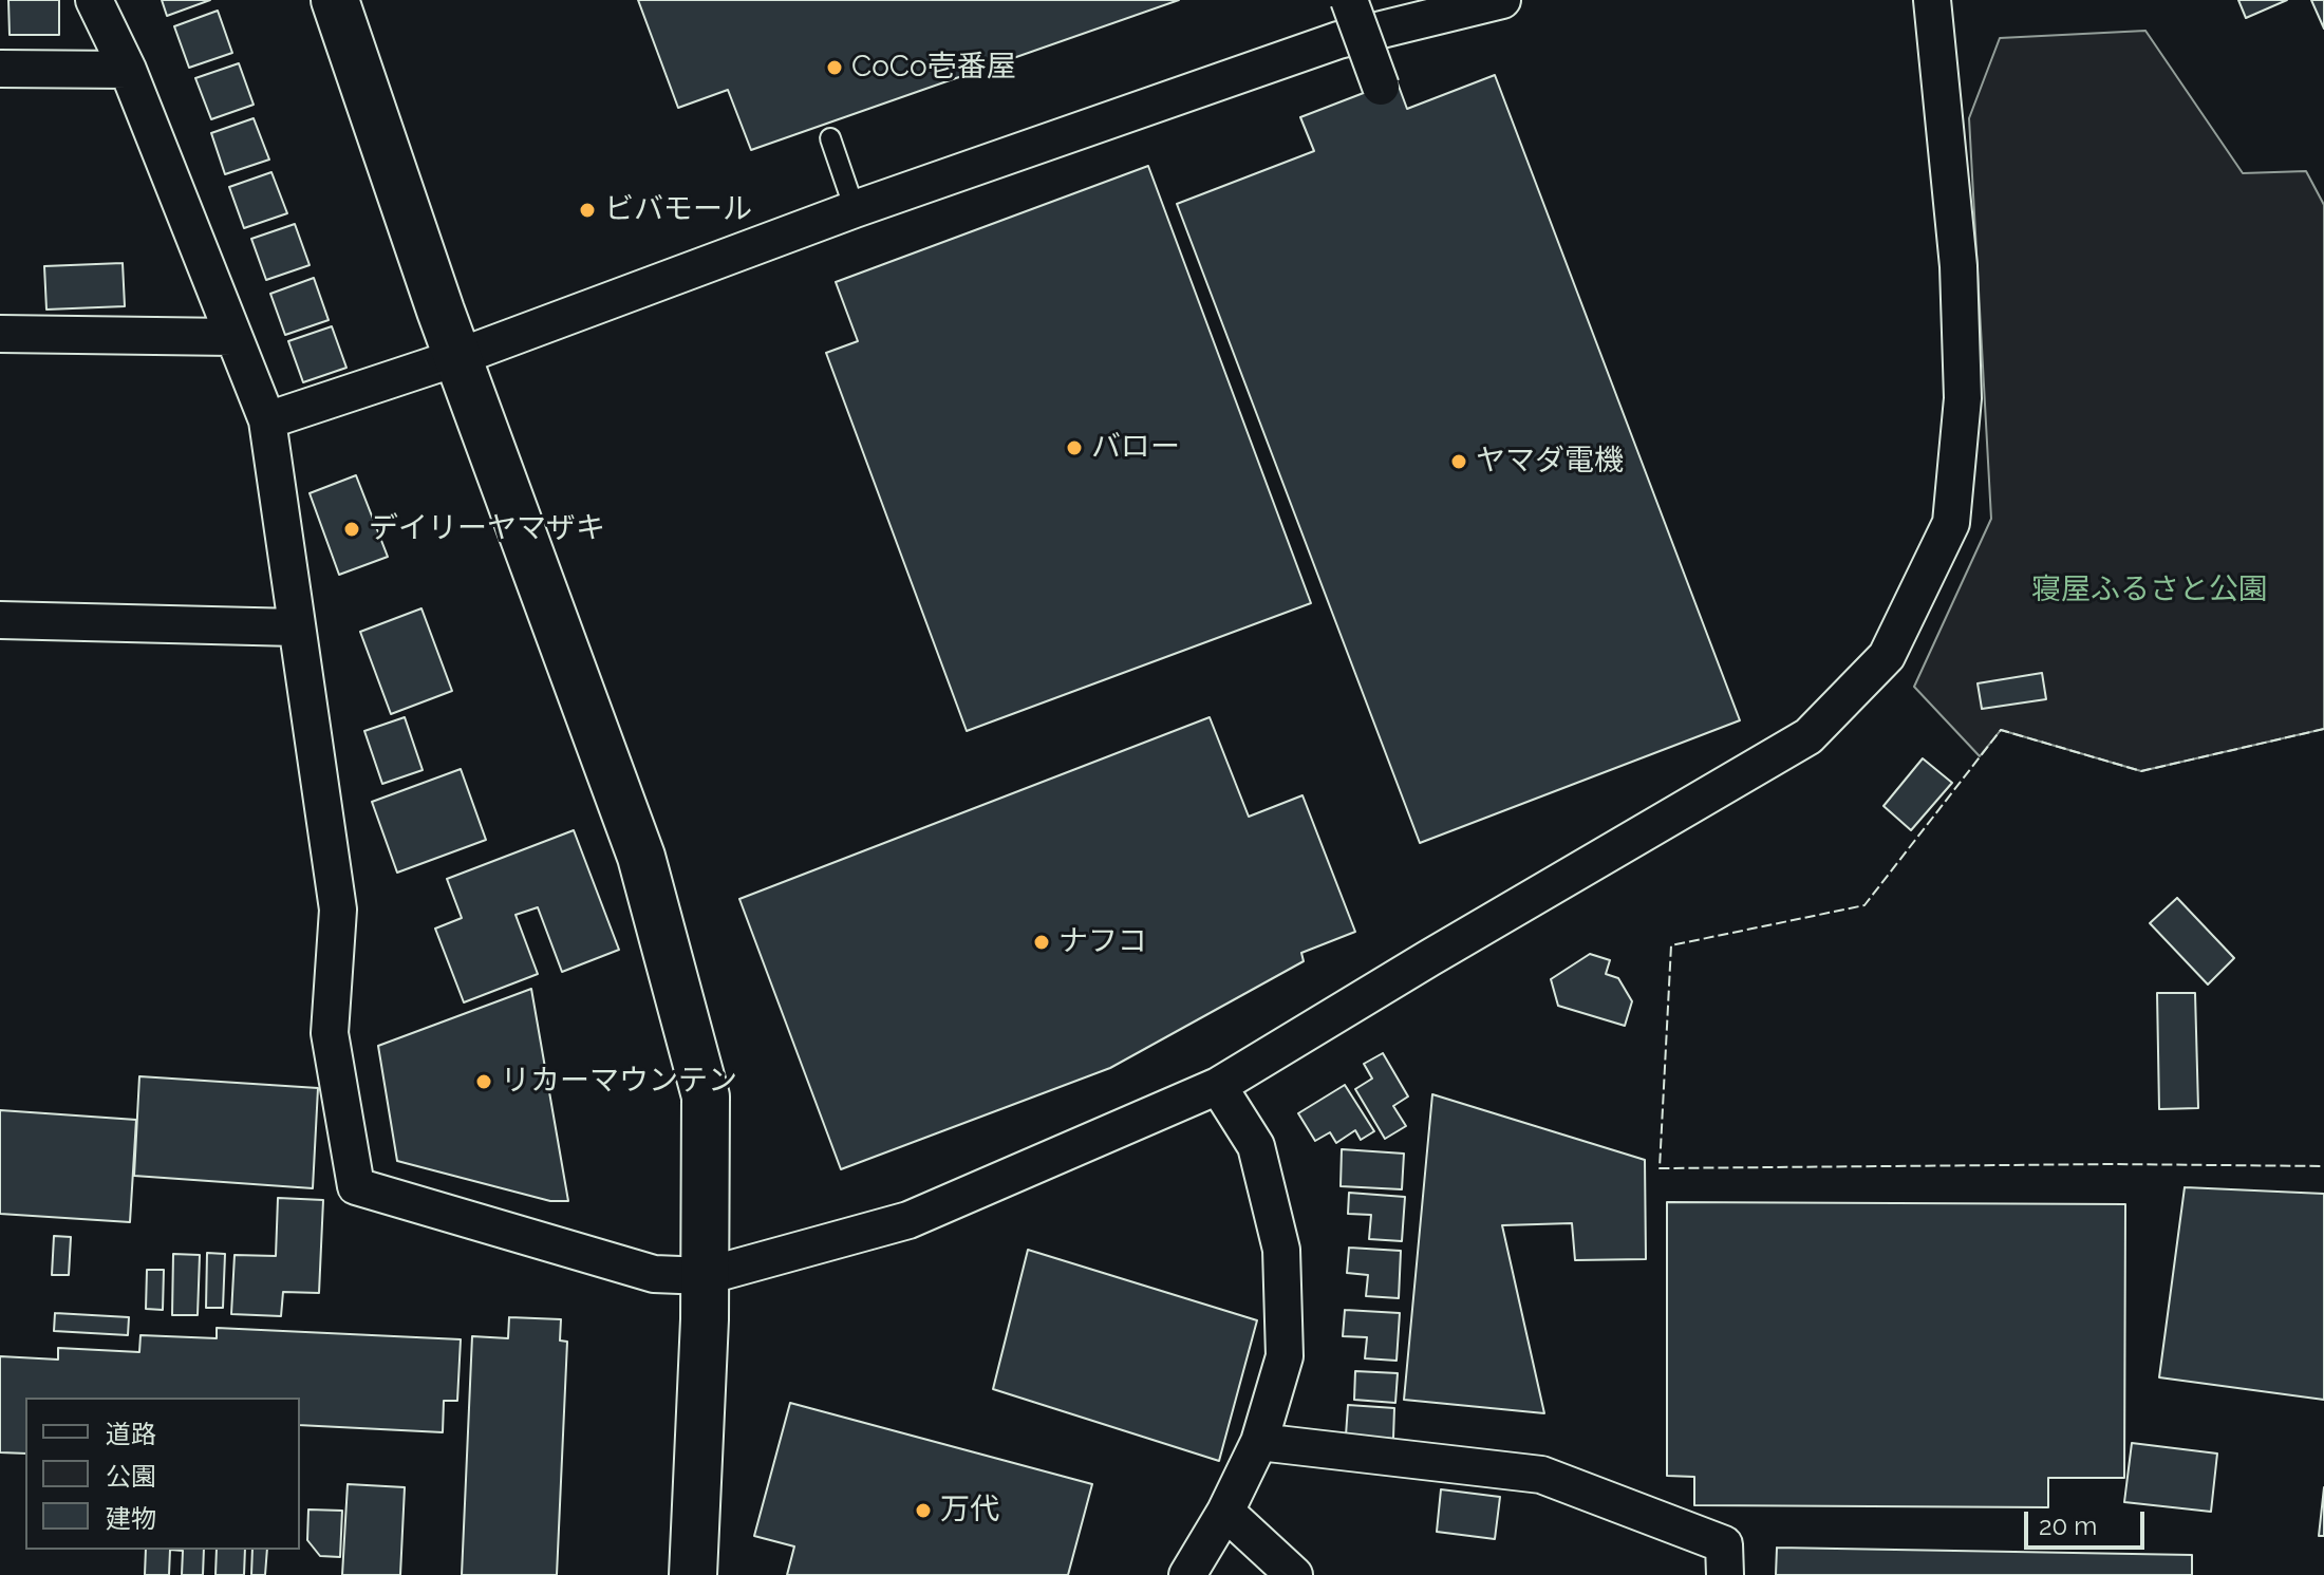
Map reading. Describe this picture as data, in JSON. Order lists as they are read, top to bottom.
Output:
{
  "parks": ["寝屋ふるさと公園"],
  "places": [
    "CoCo壱番屋",
    "ビバモール",
    "バロー",
    "ヤマダ電機",
    "デイリーヤマザキ",
    "ナフコ",
    "リカーマウンテン",
    "万代"
  ],
  "legend": ["道路", "公園", "建物"],
  "scale_bar": "20 m"
}
